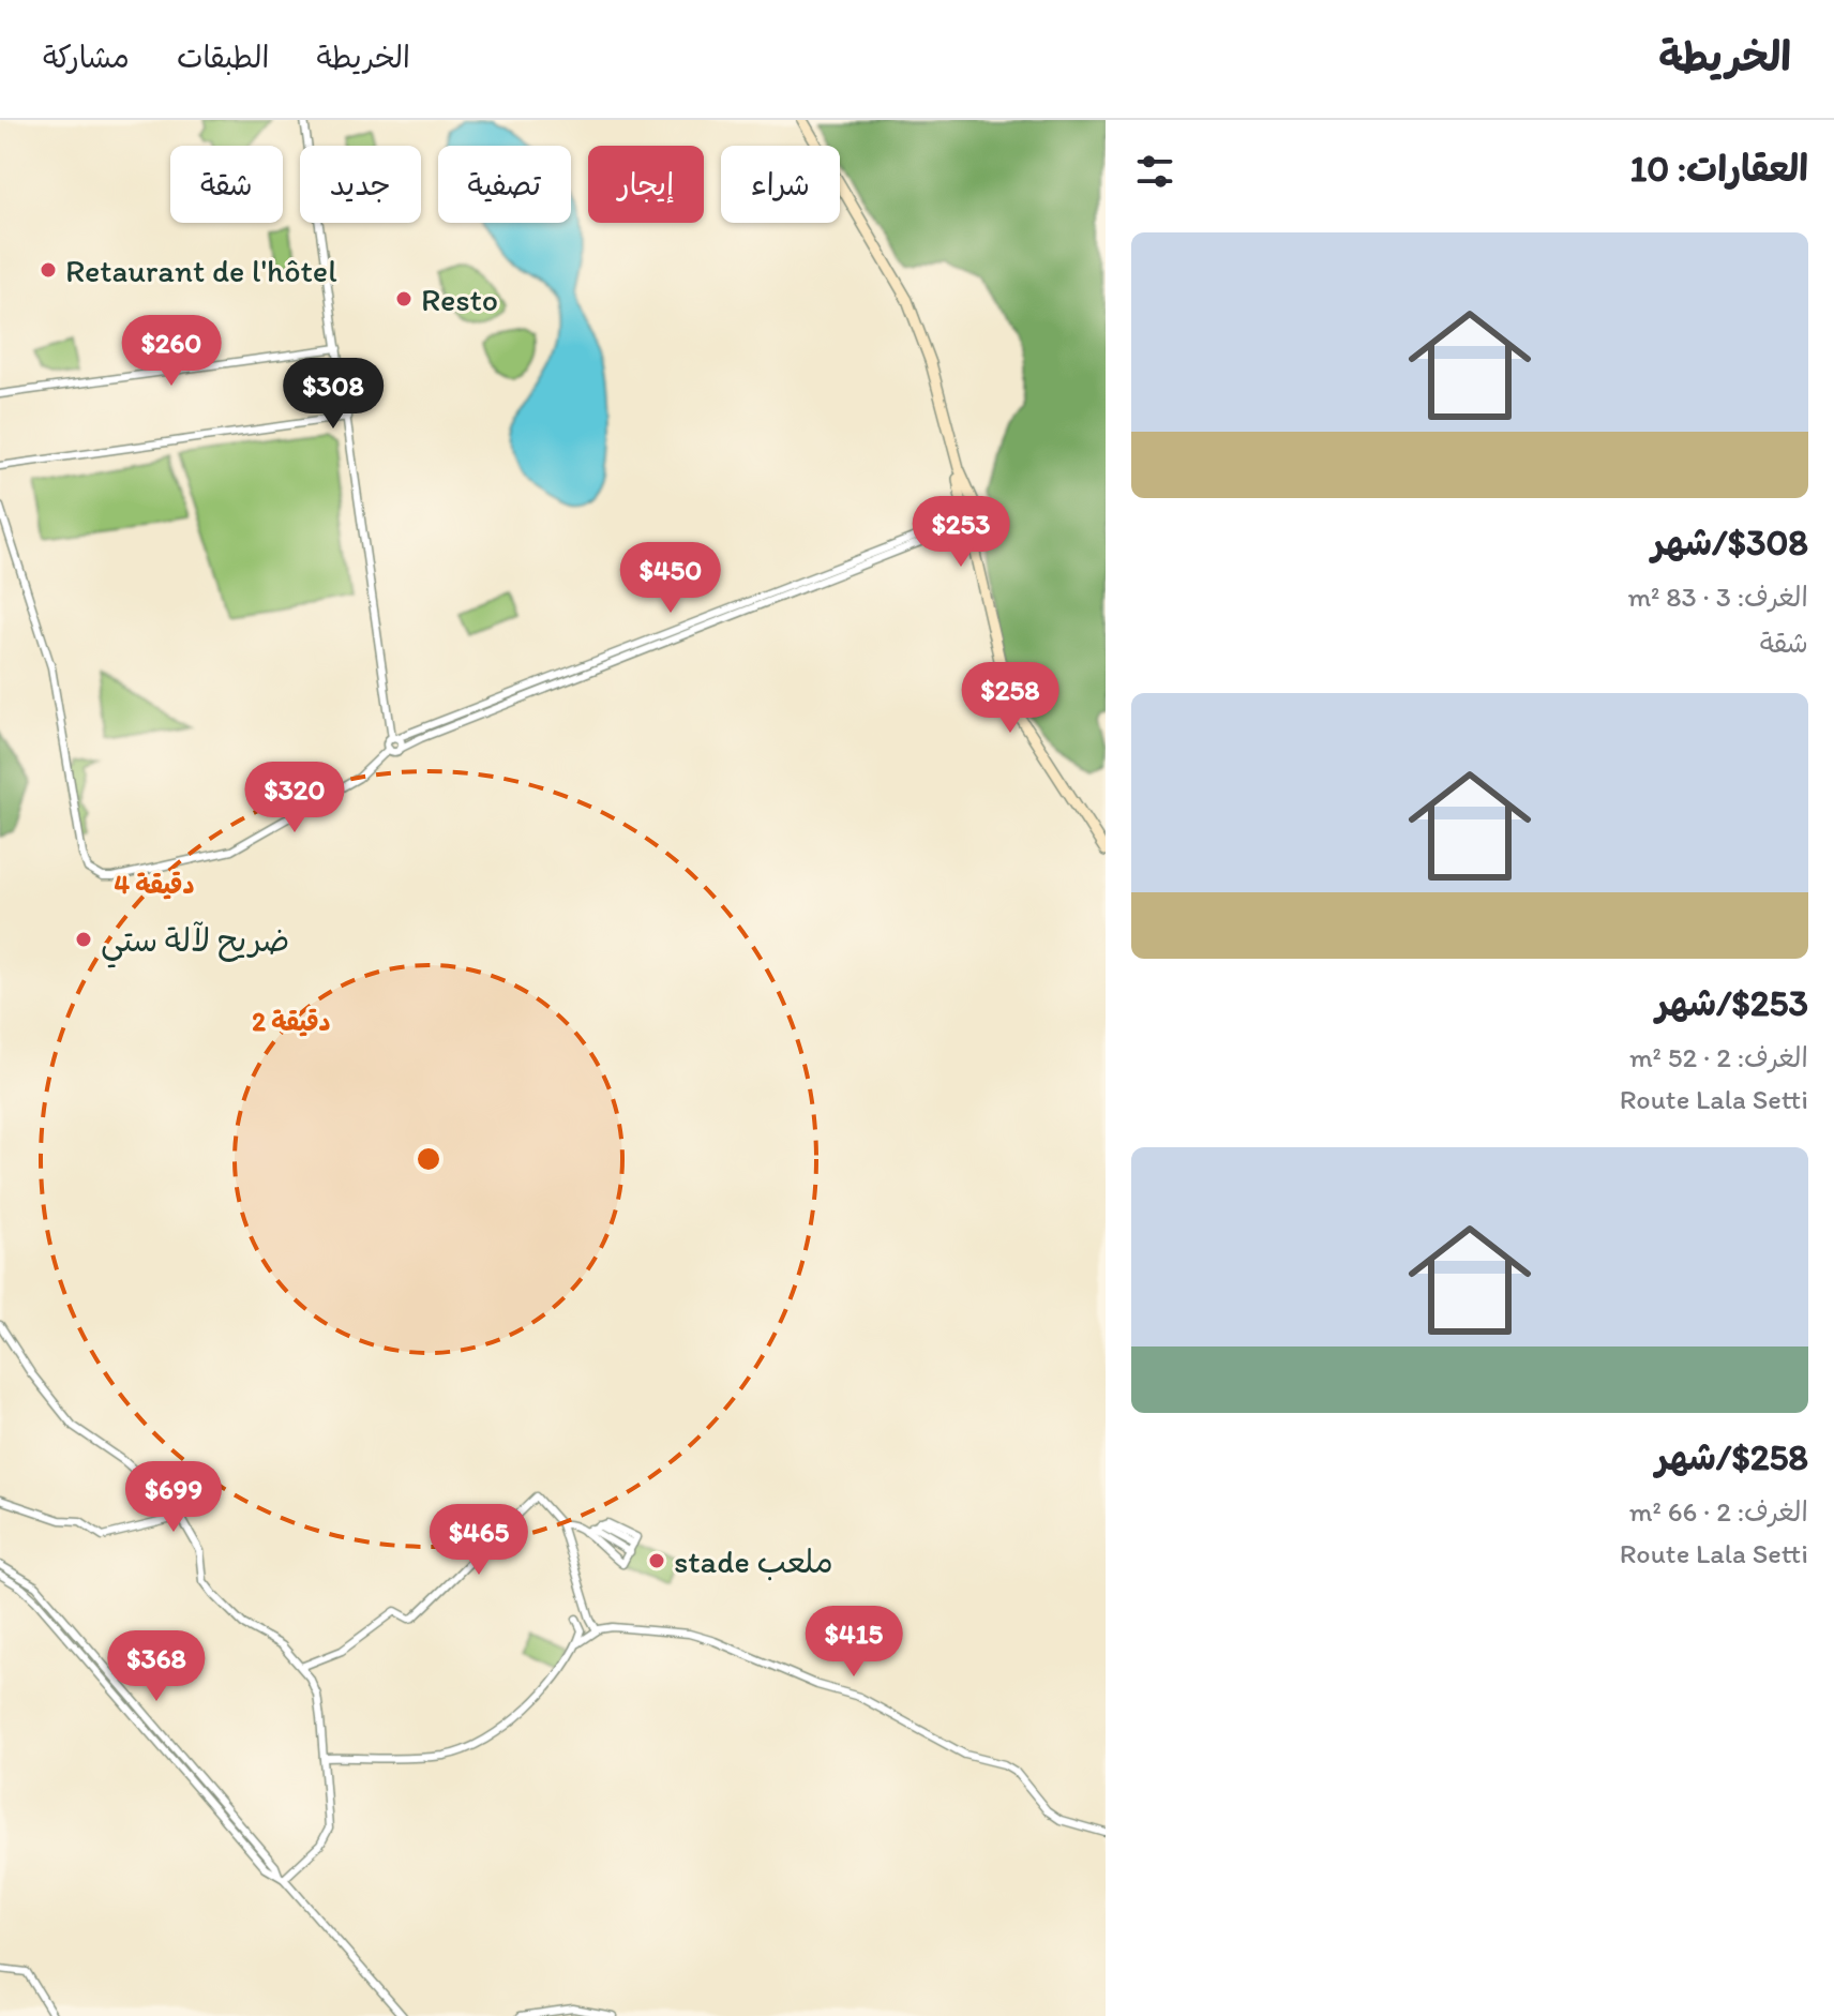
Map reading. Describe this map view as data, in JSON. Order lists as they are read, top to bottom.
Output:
{
  "places": [
    "Retaurant de l'hôtel",
    "Resto",
    "ضريح لآلة ستي",
    "stade ملعب"
  ],
  "page": {
    "header": "الخريطة",
    "nav": ["الخريطة", "الطبقات", "مشاركة"],
    "heading": "العقارات: 10",
    "chip": [
      "شراء",
      "إيجار",
      "تصفية",
      "جديد",
      "شقة"
    ],
    "list": [
      {
        "name": "$308/شهر",
        "note": "الغرف: 3 · 83 m² · شقة"
      },
      {
        "name": "$253/شهر",
        "note": "الغرف: 2 · 52 m² · Route Lala Setti"
      },
      {
        "name": "$258/شهر",
        "note": "الغرف: 2 · 66 m² · Route Lala Setti"
      }
    ],
    "price": [
      "$260",
      "$308",
      "$253",
      "$450",
      "$258",
      "$320",
      "$699",
      "$465",
      "$415",
      "$368"
    ]
  },
  "rings": ["4 دقيقة", "2 دقيقة"]
}
